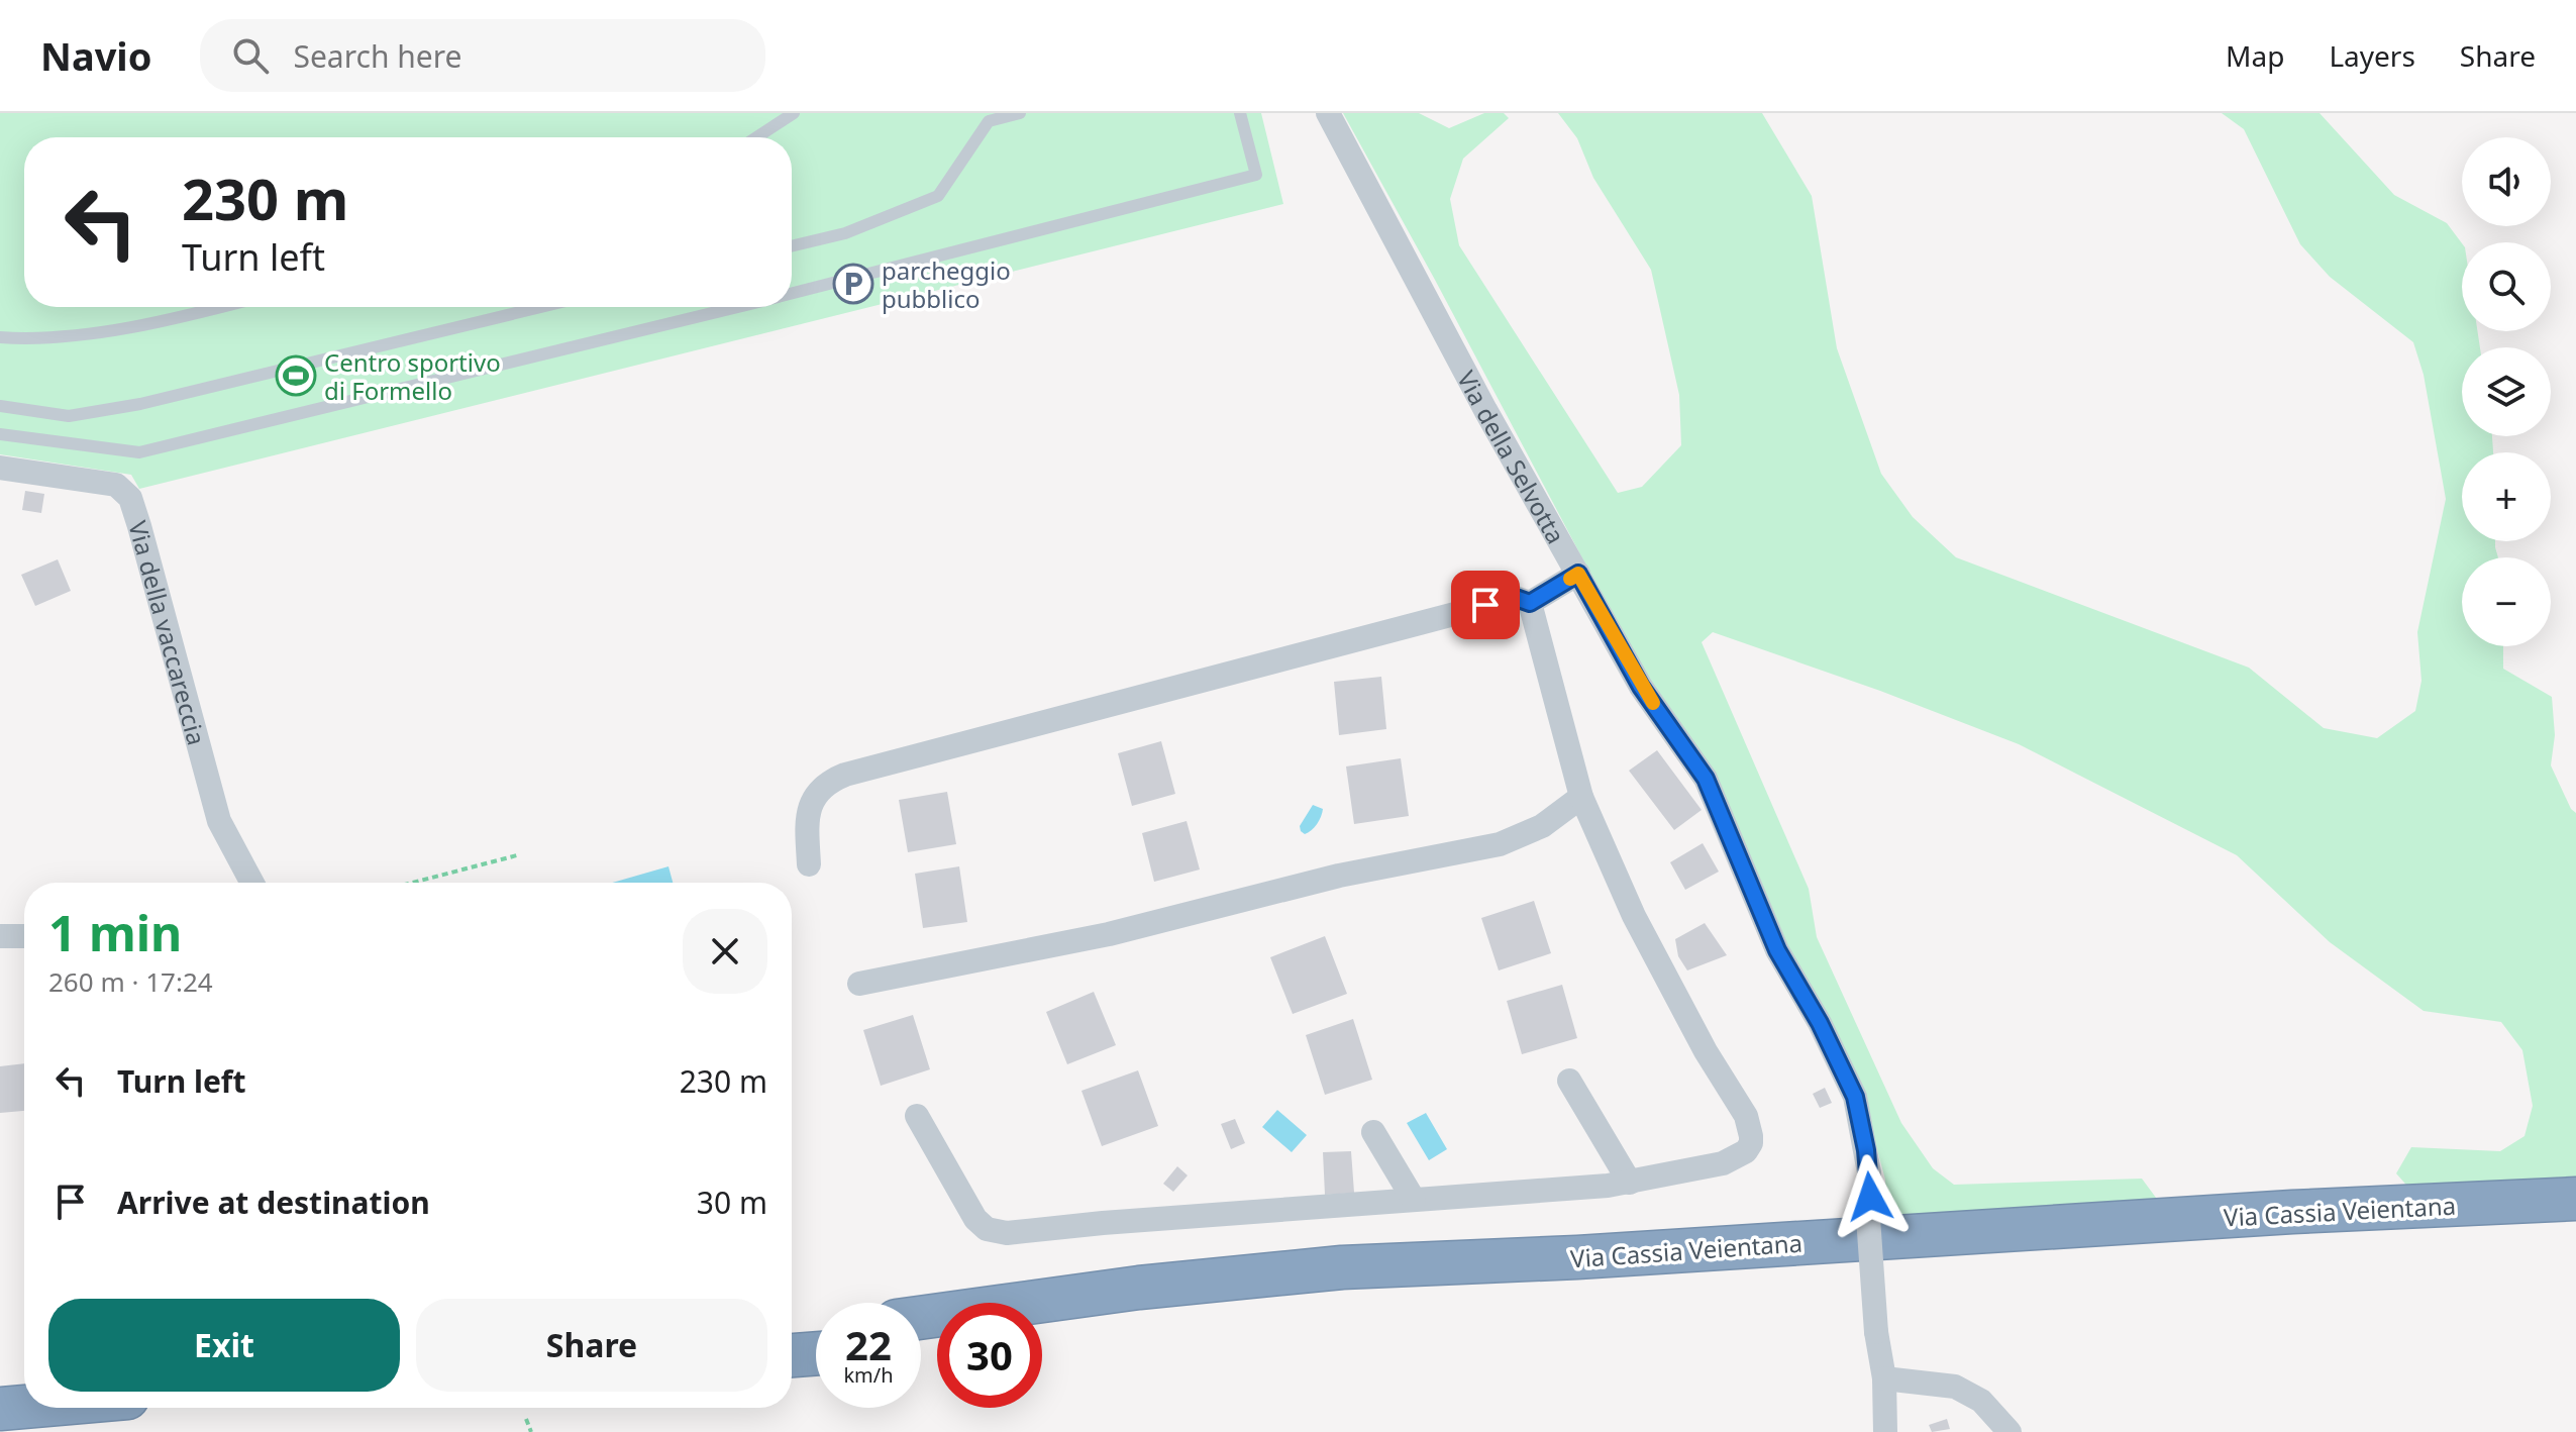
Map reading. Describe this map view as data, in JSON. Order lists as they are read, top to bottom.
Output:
{
  "streets": {
    "highway": ["Via Cassia Veientana"],
    "street": ["Via della Selvotta", "Via della vaccareccia"]
  },
  "places": {
    "parking": ["parcheggio pubblico"],
    "sports": ["Centro sportivo di Formello"]
  },
  "page": {
    "header": "Navio",
    "search": "Search here",
    "nav": ["Map", "Layers", "Share"],
    "map_buttons": ["+", "−"],
    "turn": ["230 m", "Turn left"],
    "heading": ["1 min", "260 m · 17:24"],
    "list": [
      {
        "name": "Turn left",
        "value": "230 m"
      },
      {
        "name": "Arrive at destination",
        "value": "30 m"
      }
    ],
    "buttons": ["Exit", "Share"],
    "speed": "22 km/h",
    "limit": "30"
  }
}
